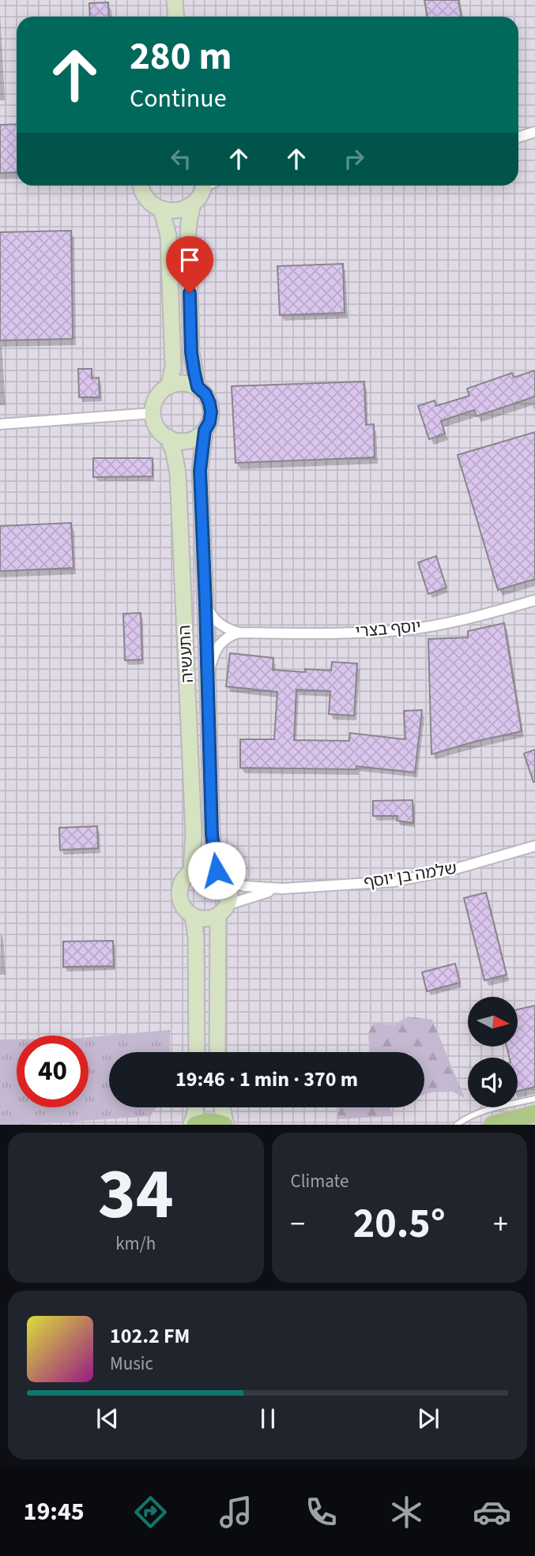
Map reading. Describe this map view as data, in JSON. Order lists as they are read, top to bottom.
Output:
{
  "streets": {
    "street": ["יוסף בצרי", "התעשיה", "שלמה בן יוסף"]
  },
  "crossings": [
    ["יוסף בצרי", "התעשיה"],
    ["התעשיה", "שלמה בן יוסף"]
  ],
  "north": "right",
  "page": {
    "turn": ["280 m", "Continue"],
    "limit": "40",
    "trip": "19:46 · 1 min · 370 m",
    "tile": [
      ["34", "km/h"],
      "Climate"
    ],
    "heat": ["−", "20.5°", "+"],
    "song": ["102.2 FM", "Music"],
    "tabs": "19:45"
  }
}
